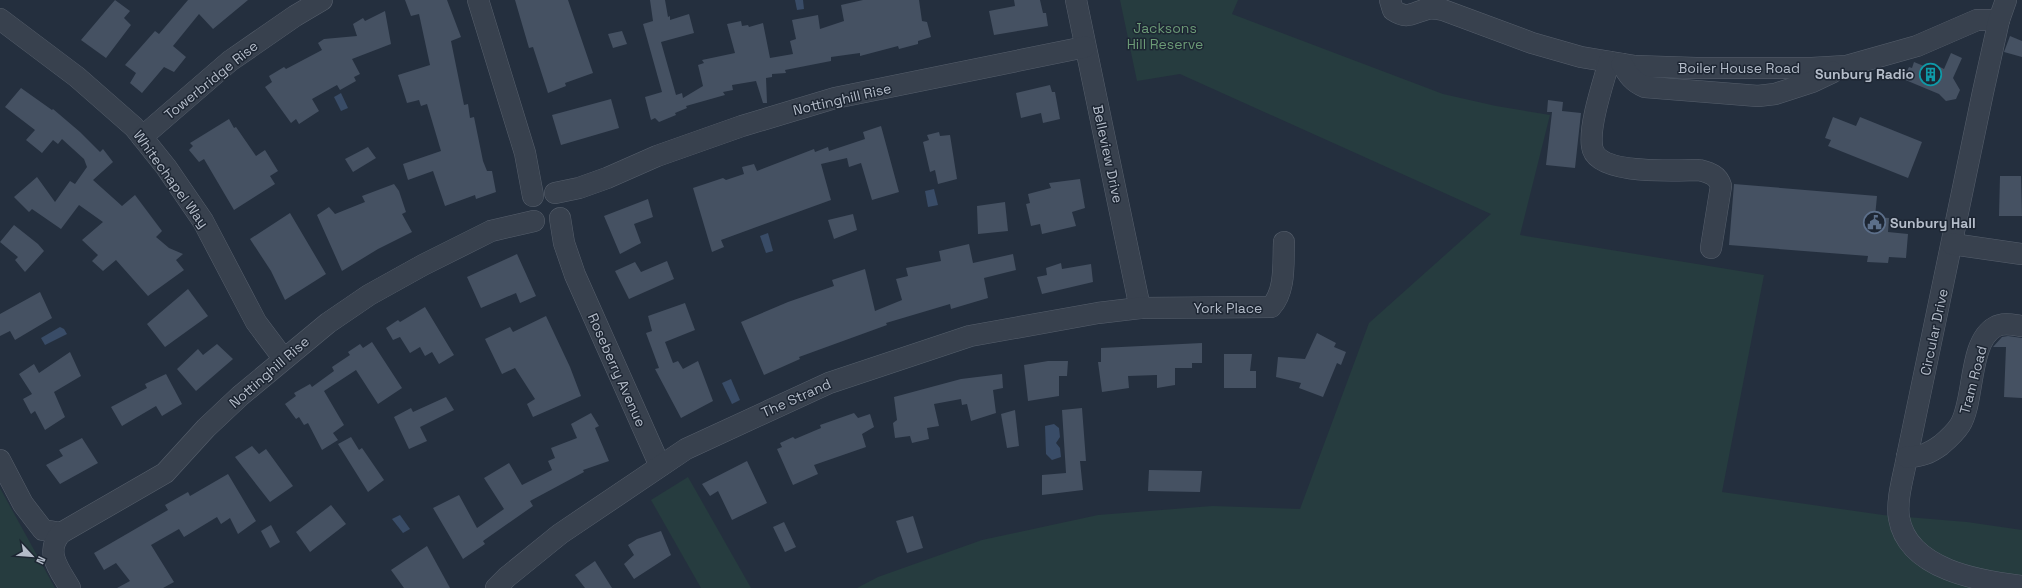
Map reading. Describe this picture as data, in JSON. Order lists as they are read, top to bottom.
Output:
{
  "streets": {
    "street": [
      "Boiler House Road",
      "Towerbridge Rise",
      "Nottinghill Rise",
      "Belleview Drive",
      "Whitechapel Way",
      "York Place",
      "Circular Drive",
      "Roseberry Avenue",
      "Tram Road",
      "The Strand"
    ]
  },
  "crossings": [
    ["Boiler House Road", "Circular Drive"],
    ["Towerbridge Rise", "Whitechapel Way"],
    ["Nottinghill Rise", "Belleview Drive"],
    ["Nottinghill Rise", "Whitechapel Way"],
    ["Nottinghill Rise", "Roseberry Avenue"],
    ["Belleview Drive", "York Place"],
    ["Belleview Drive", "The Strand"],
    ["York Place", "The Strand"],
    ["Circular Drive", "Tram Road"],
    ["Roseberry Avenue", "The Strand"]
  ],
  "parks": ["Jacksons Hill Reserve"],
  "places": {
    "building": ["Sunbury Radio"],
    "public building": ["Sunbury Hall"]
  },
  "north": "bottom right"
}
